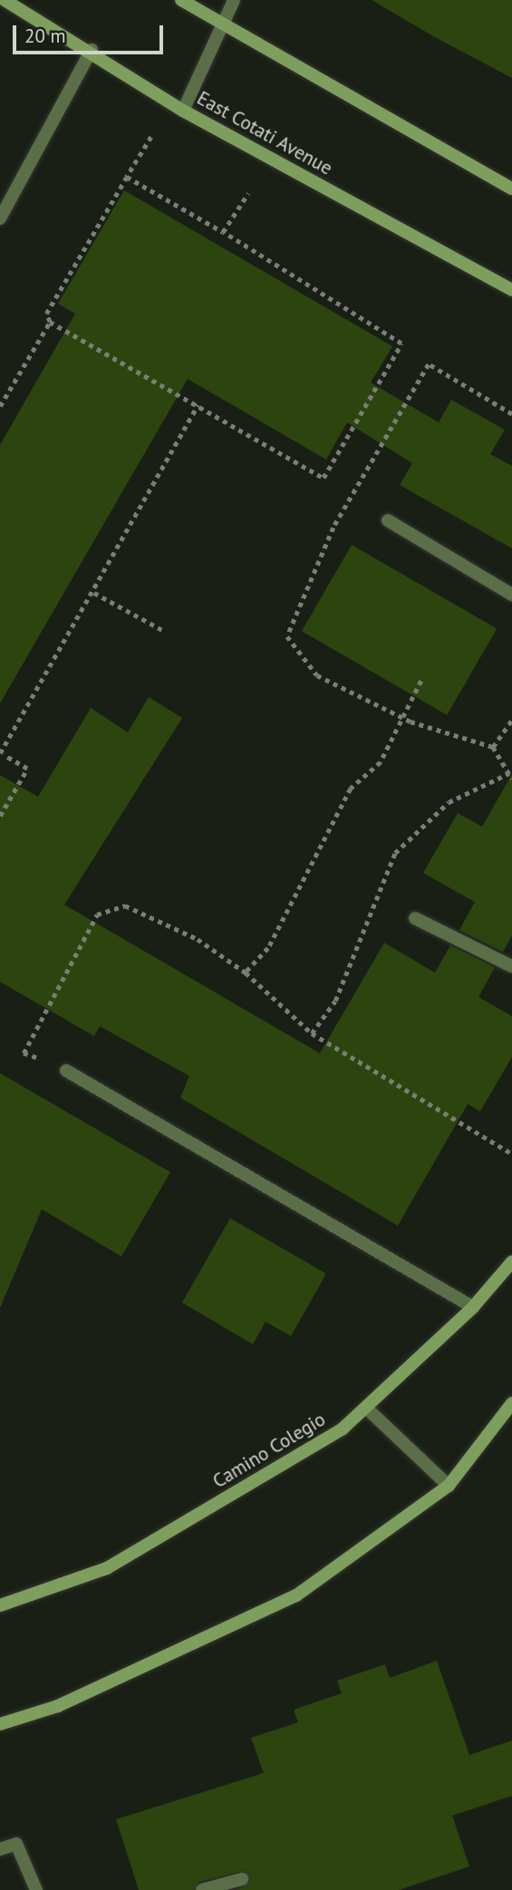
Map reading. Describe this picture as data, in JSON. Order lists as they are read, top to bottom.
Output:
{
  "streets": {
    "street": ["East Cotati Avenue", "Camino Colegio"]
  },
  "scale_bar": "20 m"
}
